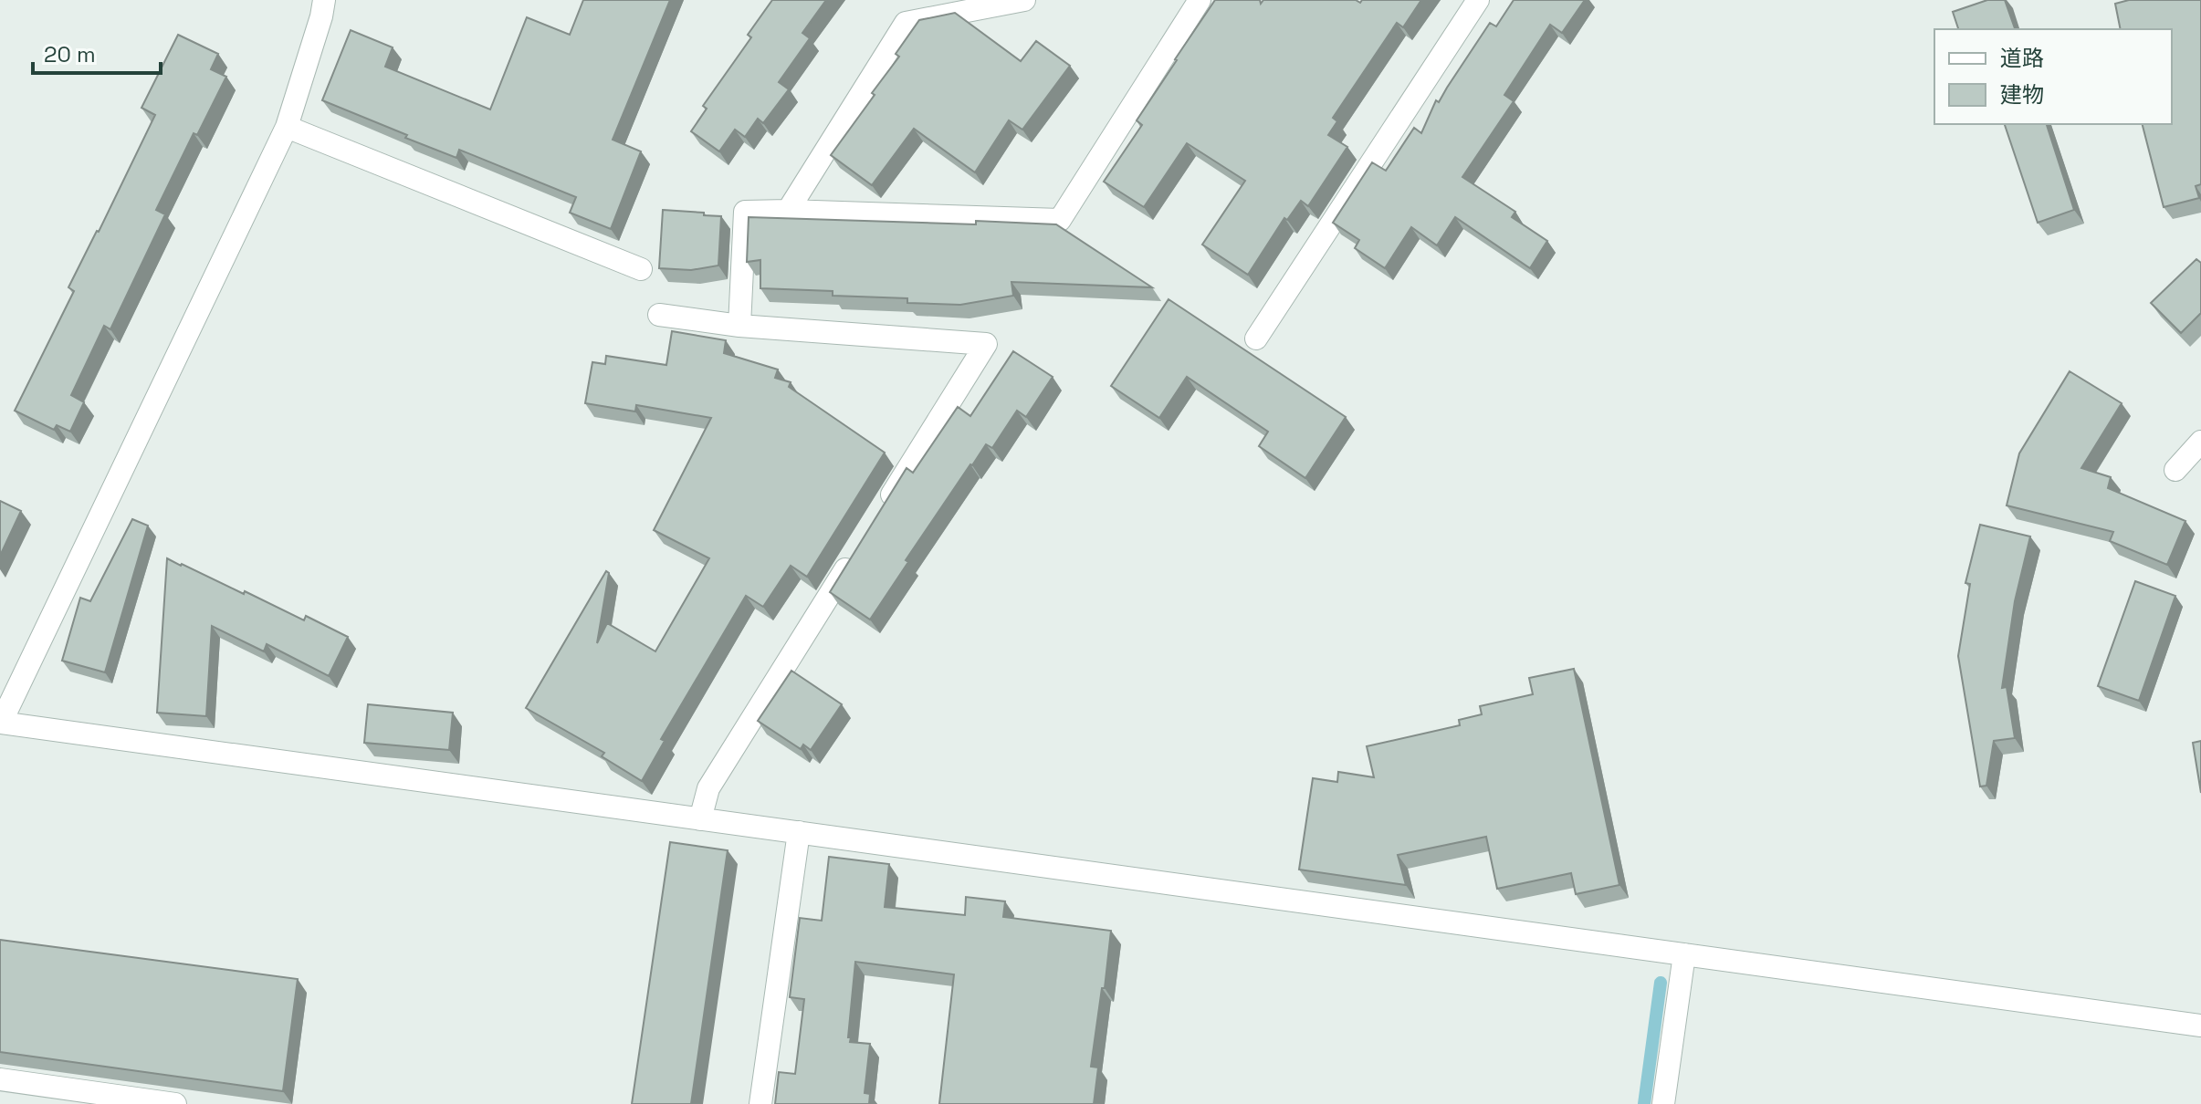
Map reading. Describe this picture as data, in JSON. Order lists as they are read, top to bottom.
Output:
{
  "legend": ["道路", "建物"],
  "scale_bar": "20 m"
}
